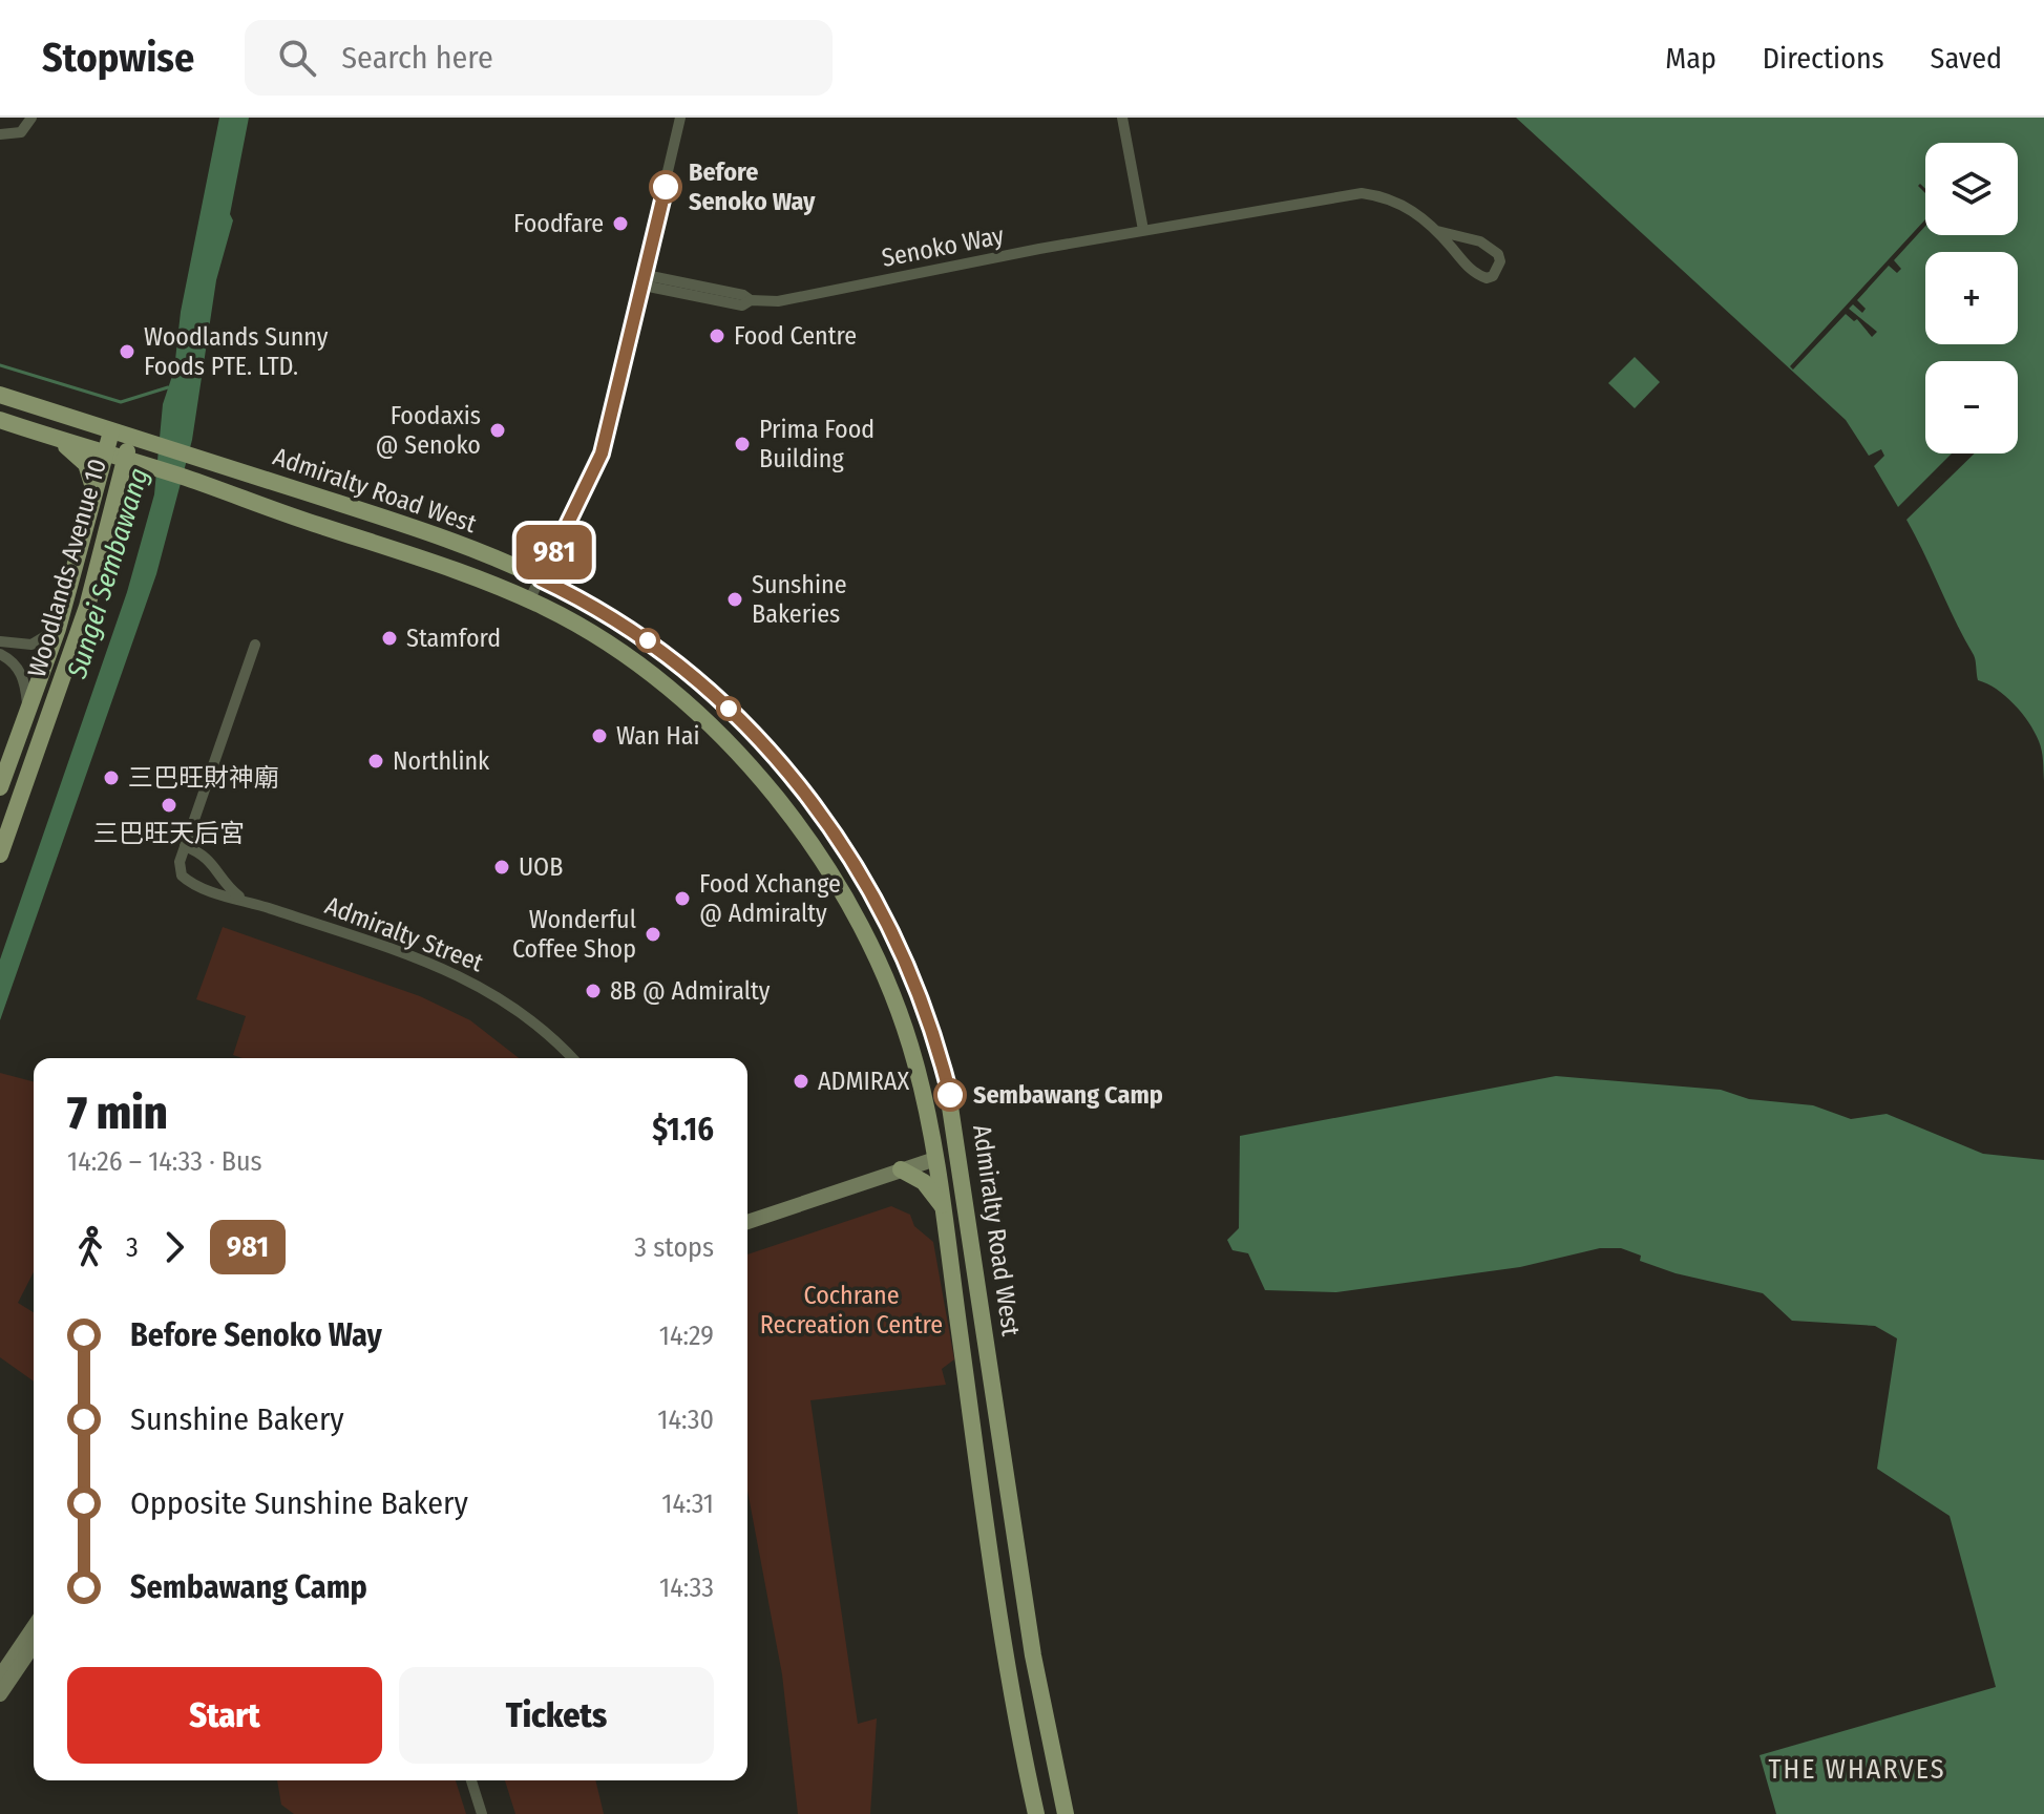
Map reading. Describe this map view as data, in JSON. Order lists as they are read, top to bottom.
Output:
{
  "streets": {
    "main road": ["Admiralty Road West", "Woodlands Avenue 10"],
    "street": ["Senoko Way", "Admiralty Street"]
  },
  "crossings": [
    ["Admiralty Road West", "Woodlands Avenue 10"]
  ],
  "districts": ["THE WHARVES"],
  "water": ["Sungei Sembawang"],
  "parks": ["Cochrane Recreation Centre"],
  "places": [
    "Before Senoko Way",
    "Foodfare",
    "Food Centre",
    "Woodlands Sunny Foods PTE. LTD.",
    "Foodaxis @ Senoko",
    "Prima Food Building",
    "Sunshine Bakeries",
    "Stamford",
    "Wan Hai",
    "Northlink",
    "三巴旺財神廟",
    "三巴旺天后宮",
    "UOB",
    "Food Xchange @ Admiralty",
    "Wonderful Coffee Shop",
    "8B @ Admiralty",
    "ADMIRAX",
    "Sembawang Camp"
  ],
  "lines": ["bus line 981"],
  "page": {
    "header": "Stopwise",
    "search": "Search here",
    "nav": ["Map", "Directions", "Saved"],
    "on_map": "981",
    "map_buttons": ["+", "−"],
    "heading": ["7 min", "14:26 – 14:33 · Bus", "$1.16"],
    "legs": ["3", "981", "3 stops"],
    "list": [
      {
        "name": "Before Senoko Way",
        "value": "14:29"
      },
      {
        "name": "Sunshine Bakery",
        "value": "14:30"
      },
      {
        "name": "Opposite Sunshine Bakery",
        "value": "14:31"
      },
      {
        "name": "Sembawang Camp",
        "value": "14:33"
      }
    ],
    "buttons": ["Start", "Tickets"]
  }
}
